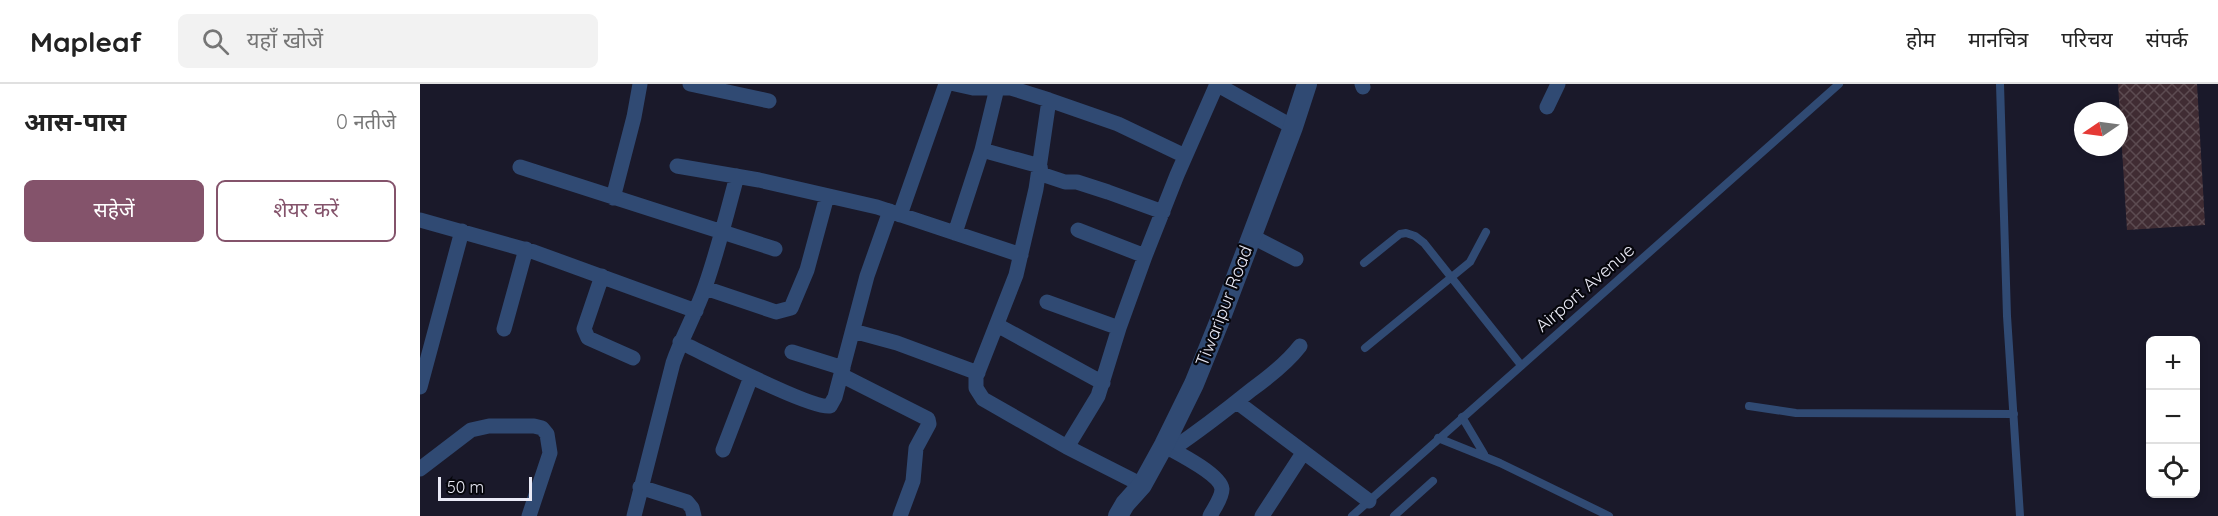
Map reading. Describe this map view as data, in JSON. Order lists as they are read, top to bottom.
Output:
{
  "streets": {
    "street": ["Tiwaripur Road"],
    "lane": ["Airport Avenue"]
  },
  "scale_bar": "50 m",
  "north": "left",
  "page": {
    "header": "Mapleaf",
    "search": "यहाँ खोजें",
    "nav": [
      "होम",
      "मानचित्र",
      "परिचय",
      "संपर्क"
    ],
    "heading": ["आस-पास", "0 नतीजे"],
    "buttons": ["सहेजें", "शेयर करें"],
    "map_buttons": ["+", "−"],
    "scale": "50 m"
  }
}
